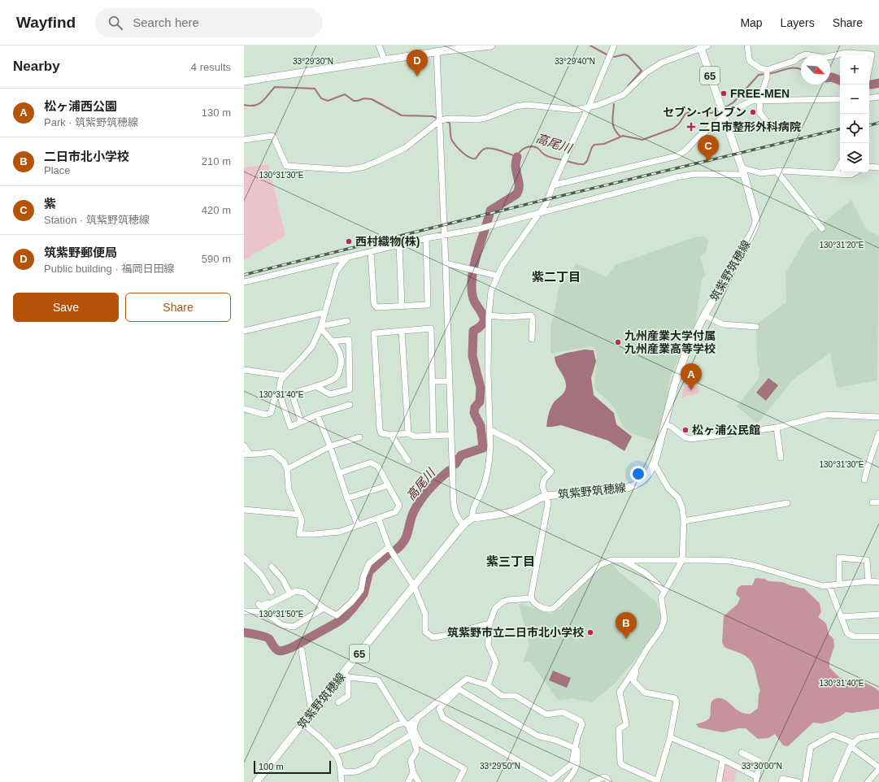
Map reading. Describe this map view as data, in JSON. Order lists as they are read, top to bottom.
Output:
{
  "streets": {
    "main road": ["65", "筑紫野筑穂線"]
  },
  "districts": ["紫二丁目", "紫三丁目"],
  "water": ["高尾川"],
  "places": {
    "other": [
      "FREE-MEN",
      "セブン-イレブン",
      "西村織物(株)",
      "九州産業大学付属 九州産業高等学校",
      "松ヶ浦公民館",
      "筑紫野市立二日市北小学校"
    ],
    "health": ["二日市整形外科病院"]
  },
  "scale_bar": "100 m",
  "north": "bottom right",
  "page": {
    "header": "Wayfind",
    "search": "Search here",
    "nav": ["Map", "Layers", "Share"],
    "heading": ["Nearby", "4 results"],
    "pins": [
      "D",
      "C",
      "A",
      "B"
    ],
    "map_buttons": ["+", "−"],
    "list": [
      {
        "mark": "A",
        "name": "松ヶ浦西公園",
        "note": "Park · 筑紫野筑穂線",
        "value": "130 m"
      },
      {
        "mark": "B",
        "name": "二日市北小学校",
        "note": "Place",
        "value": "210 m"
      },
      {
        "mark": "C",
        "name": "紫",
        "note": "Station · 筑紫野筑穂線",
        "value": "420 m"
      },
      {
        "mark": "D",
        "name": "筑紫野郵便局",
        "note": "Public building · 福岡日田線",
        "value": "590 m"
      }
    ],
    "buttons": ["Save", "Share"],
    "scale": "100 m"
  },
  "coordinates": [
    "33°29'30\"N",
    "33°29'40\"N",
    "130°31'30\"E",
    "130°31'20\"E",
    "130°31'40\"E",
    "130°31'50\"E",
    "33°29'50\"N",
    "33°30'00\"N"
  ]
}
